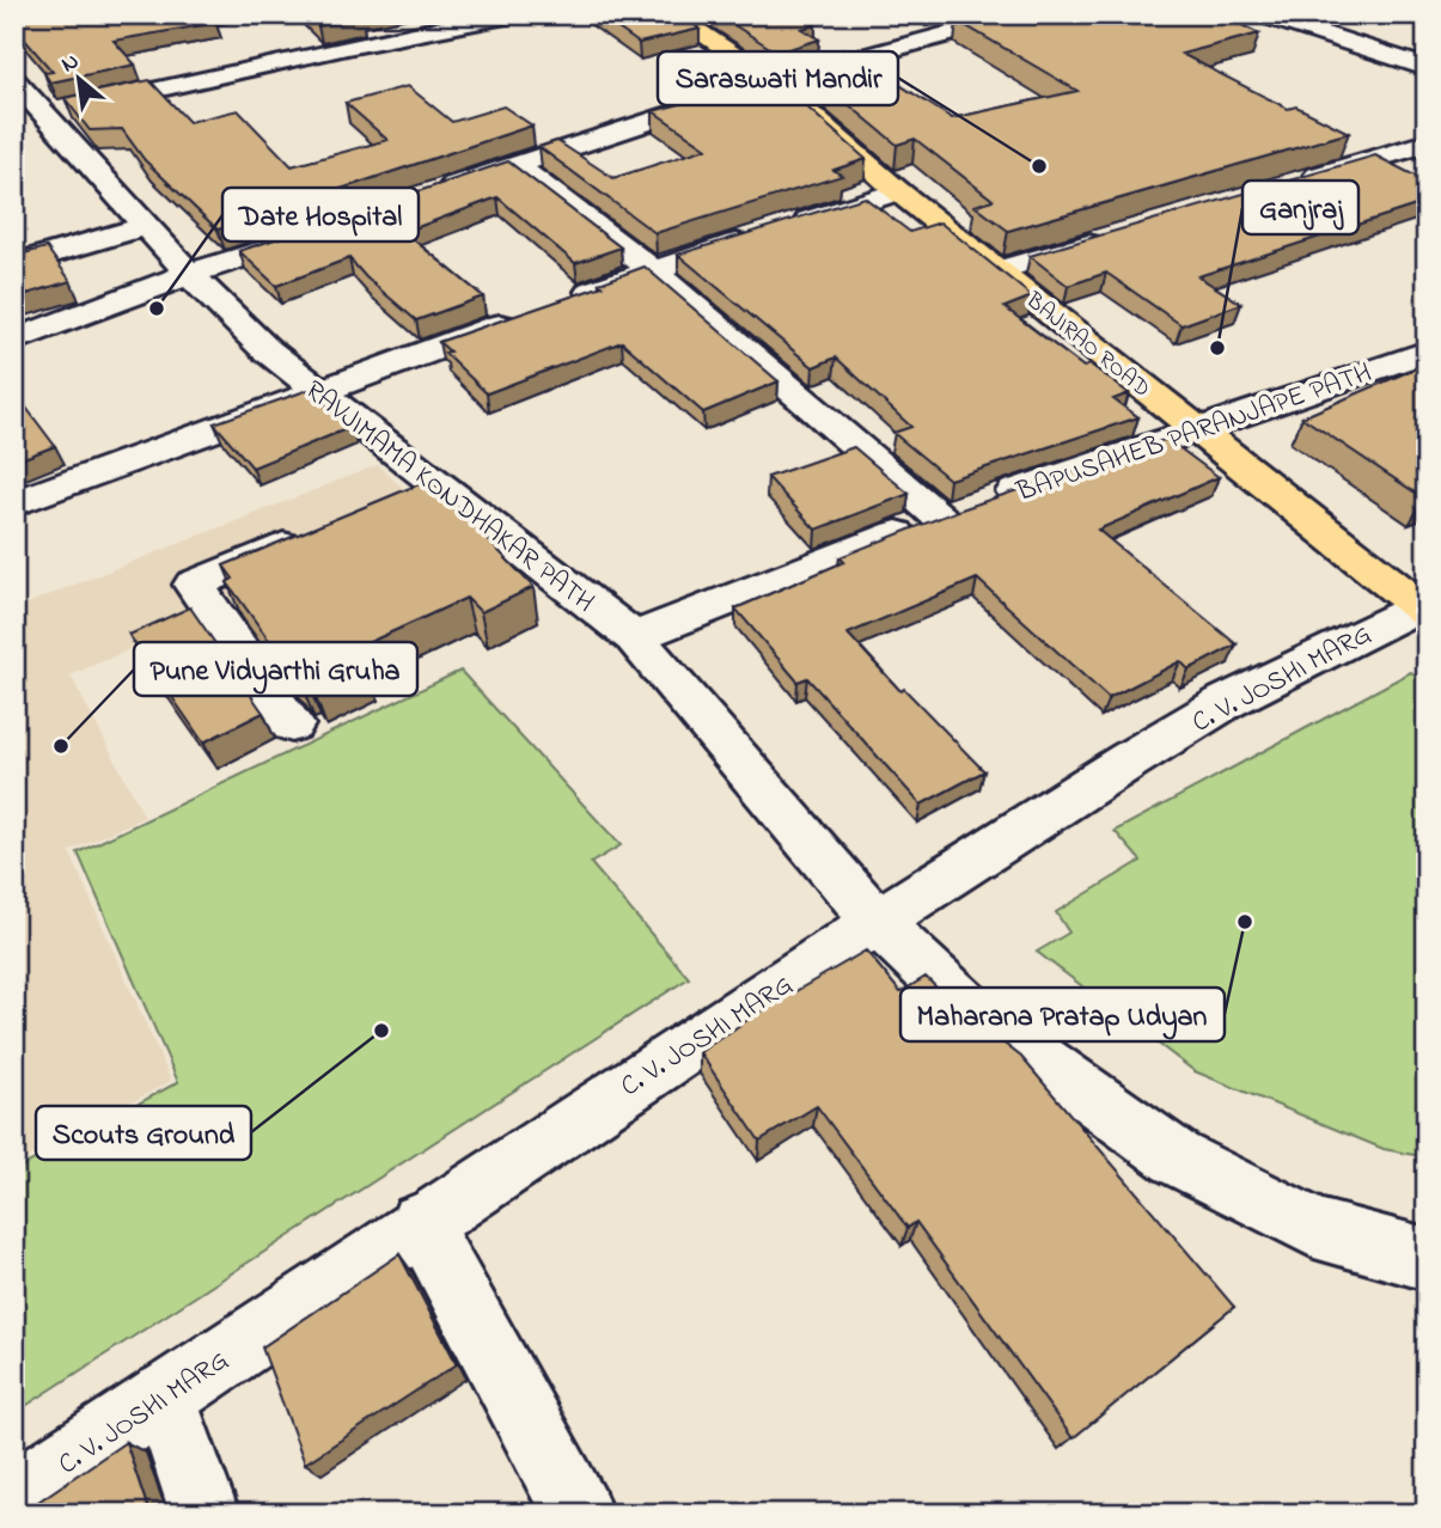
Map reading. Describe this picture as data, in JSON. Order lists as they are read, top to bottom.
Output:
{
  "streets": {
    "highway": ["BAJIRAO ROAD"],
    "street": ["BAPUSAHEB PARANJAPE PATH", "RAVJIMAMA KONDHAKAR PATH", "C. V. JOSHI MARG"]
  },
  "crossings": [
    ["BAJIRAO ROAD", "BAPUSAHEB PARANJAPE PATH"],
    ["BAJIRAO ROAD", "C. V. JOSHI MARG"],
    ["BAPUSAHEB PARANJAPE PATH", "RAVJIMAMA KONDHAKAR PATH"],
    ["RAVJIMAMA KONDHAKAR PATH", "C. V. JOSHI MARG"]
  ],
  "places": [
    "Saraswati Mandir",
    "Date Hospital",
    "Ganjraj",
    "Pune Vidyarthi Gruha",
    "Maharana Pratap Udyan",
    "Scouts Ground"
  ],
  "north": "top left"
}
